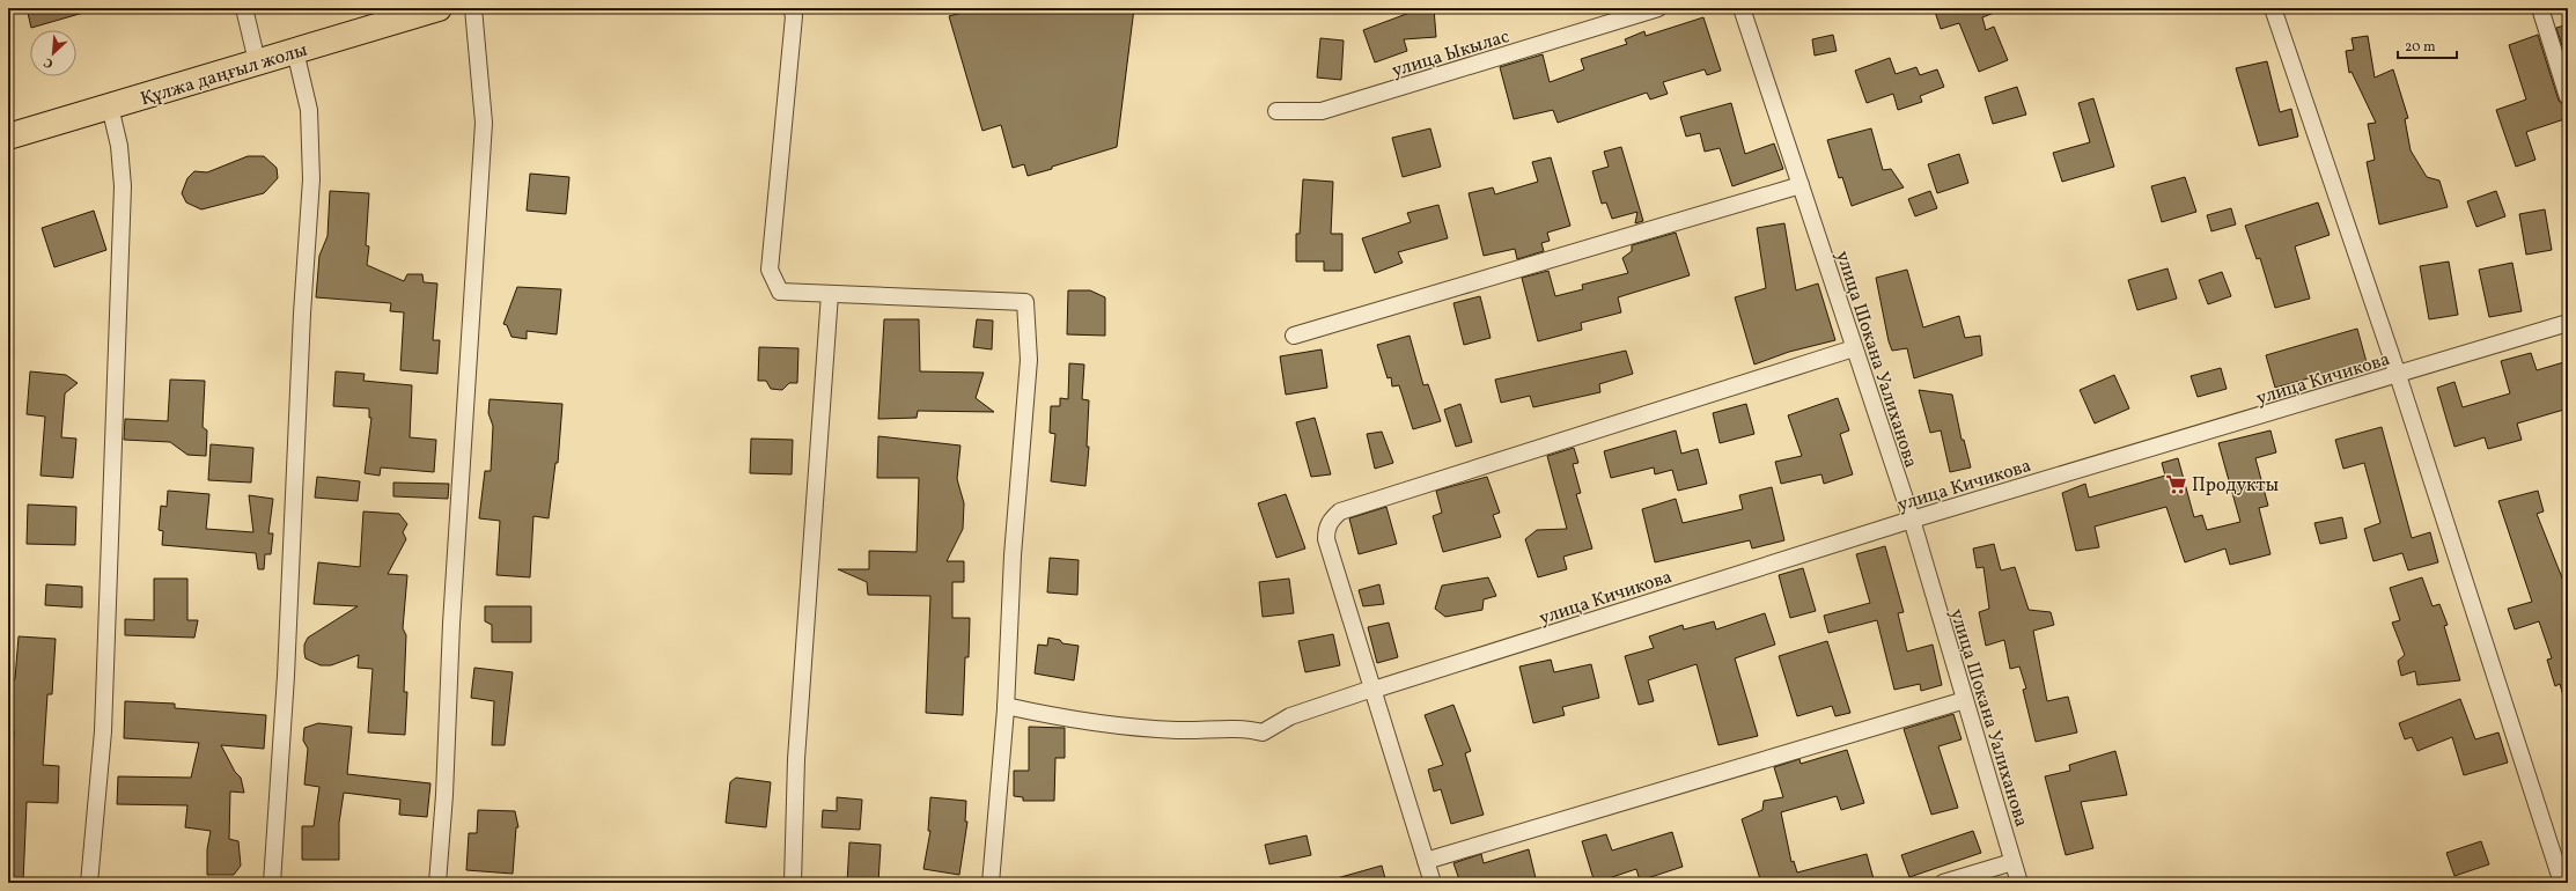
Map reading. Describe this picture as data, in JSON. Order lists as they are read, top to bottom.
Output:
{
  "streets": {
    "main road": ["Құлжа даңғыл жолы"],
    "street": ["улица Ыкылас", "улица Шокана Уалиханова", "улица Кичикова"]
  },
  "crossings": [
    ["улица Шокана Уалиханова", "улица Кичикова"]
  ],
  "places": {
    "supermarket": ["Продукты"]
  },
  "scale_bar": "20 m",
  "north": "bottom left"
}
